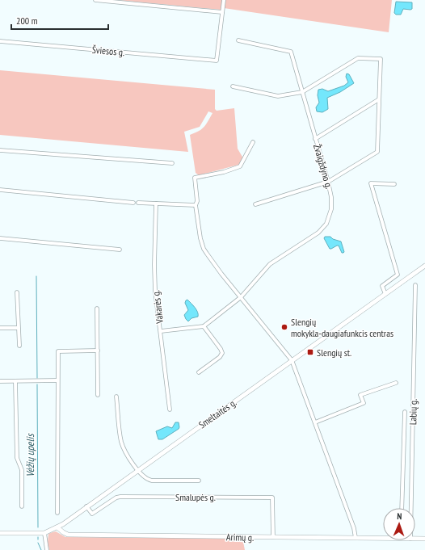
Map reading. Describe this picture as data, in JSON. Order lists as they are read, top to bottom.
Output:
{
  "streets": {
    "main road": ["Smeltaitės g.", "Arimų g."],
    "street": [
      "Šviesos g.",
      "Žvaigždyno g.",
      "Vakarės g.",
      "Labių g.",
      "Smalupės g."
    ]
  },
  "crossings": [
    ["Smeltaitės g.", "Smalupės g."],
    ["Smeltaitės g.", "Arimų g."],
    ["Smalupės g.", "Arimų g."]
  ],
  "water": ["Vėžių upelis"],
  "places": {
    "other": ["Slengių mokykla-daugiafunkcis centras"],
    "transit": ["Slengių st."]
  },
  "scale_bar": "200 m",
  "north": "top"
}
